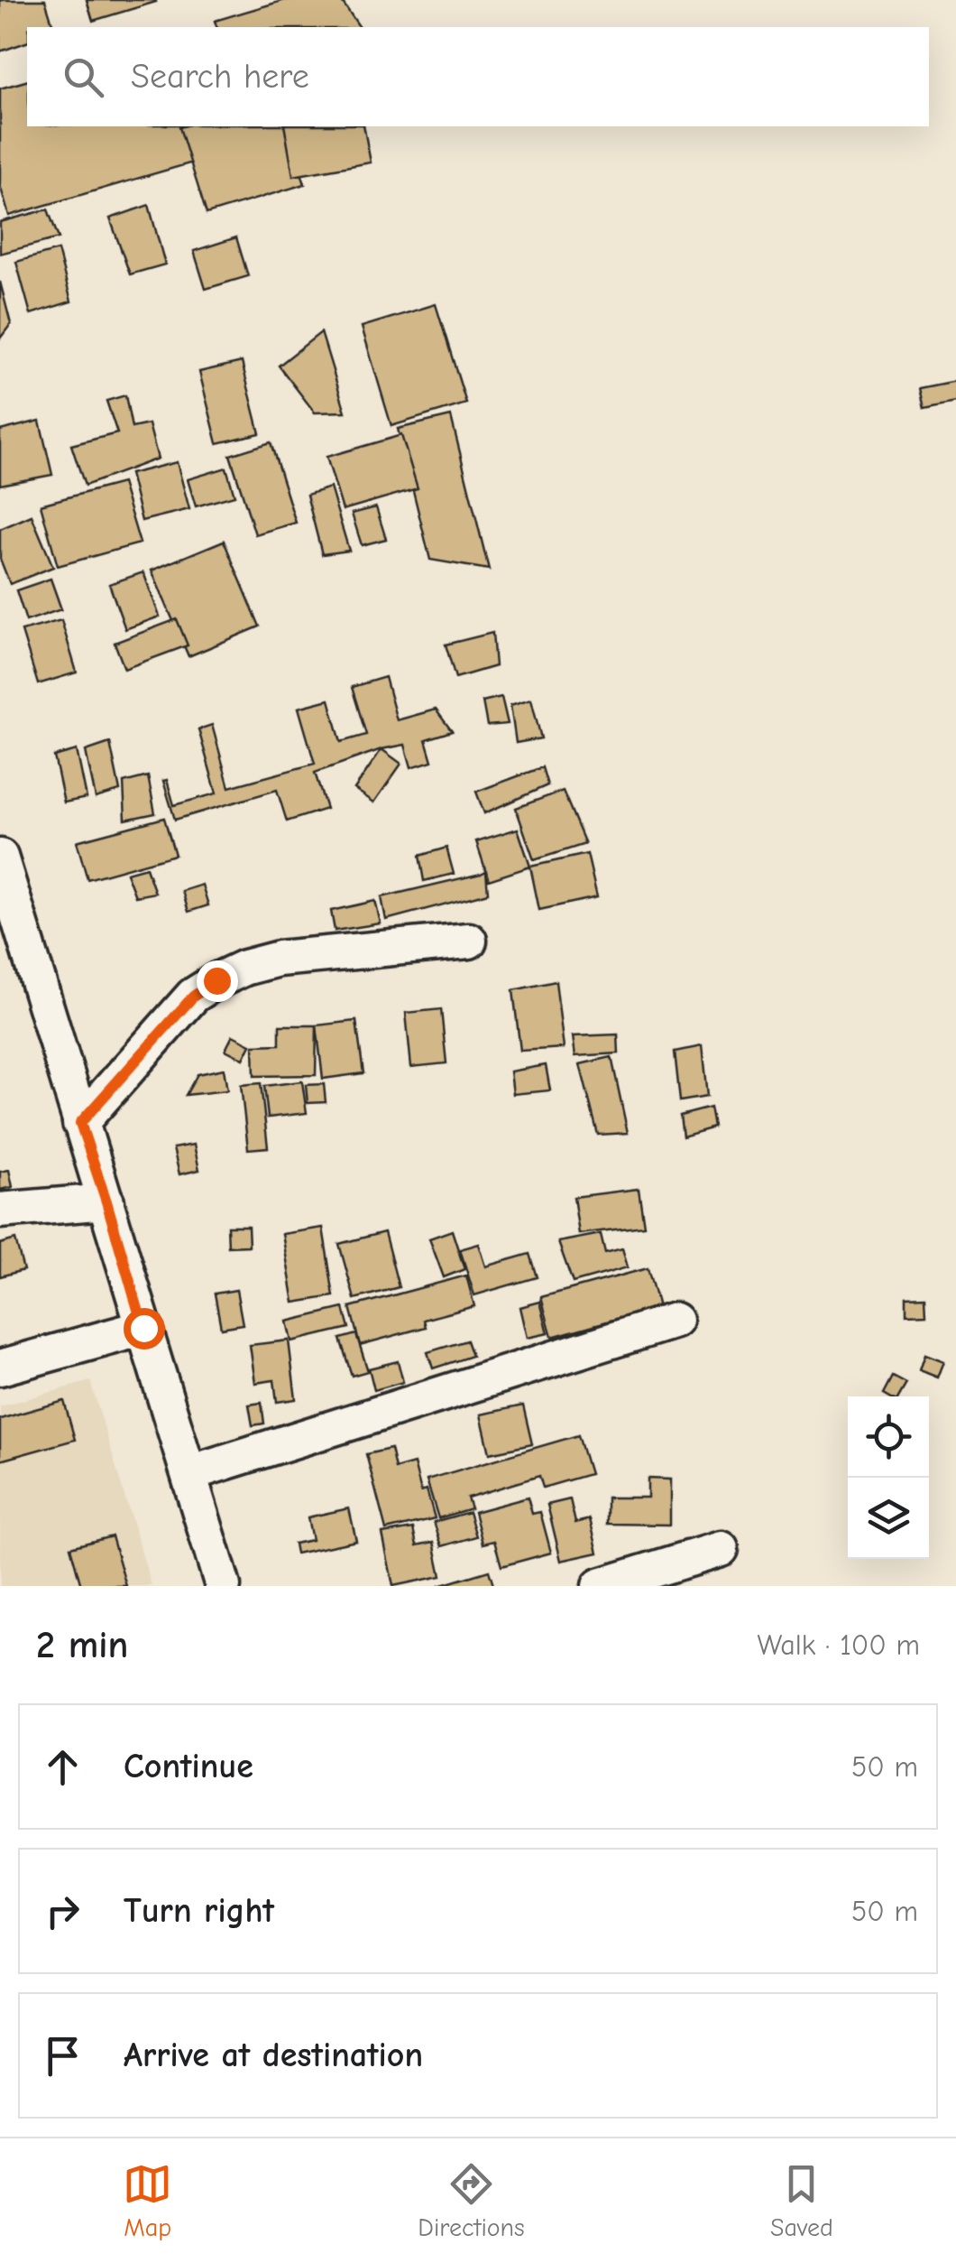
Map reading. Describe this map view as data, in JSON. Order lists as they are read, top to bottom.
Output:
{
  "page": {
    "search": "Search here",
    "heading": ["2 min", "Walk · 100 m"],
    "list": [
      ["Continue", "50 m"],
      ["Turn right", "50 m"],
      "Arrive at destination"
    ],
    "nav": ["Map", "Directions", "Saved"]
  }
}
